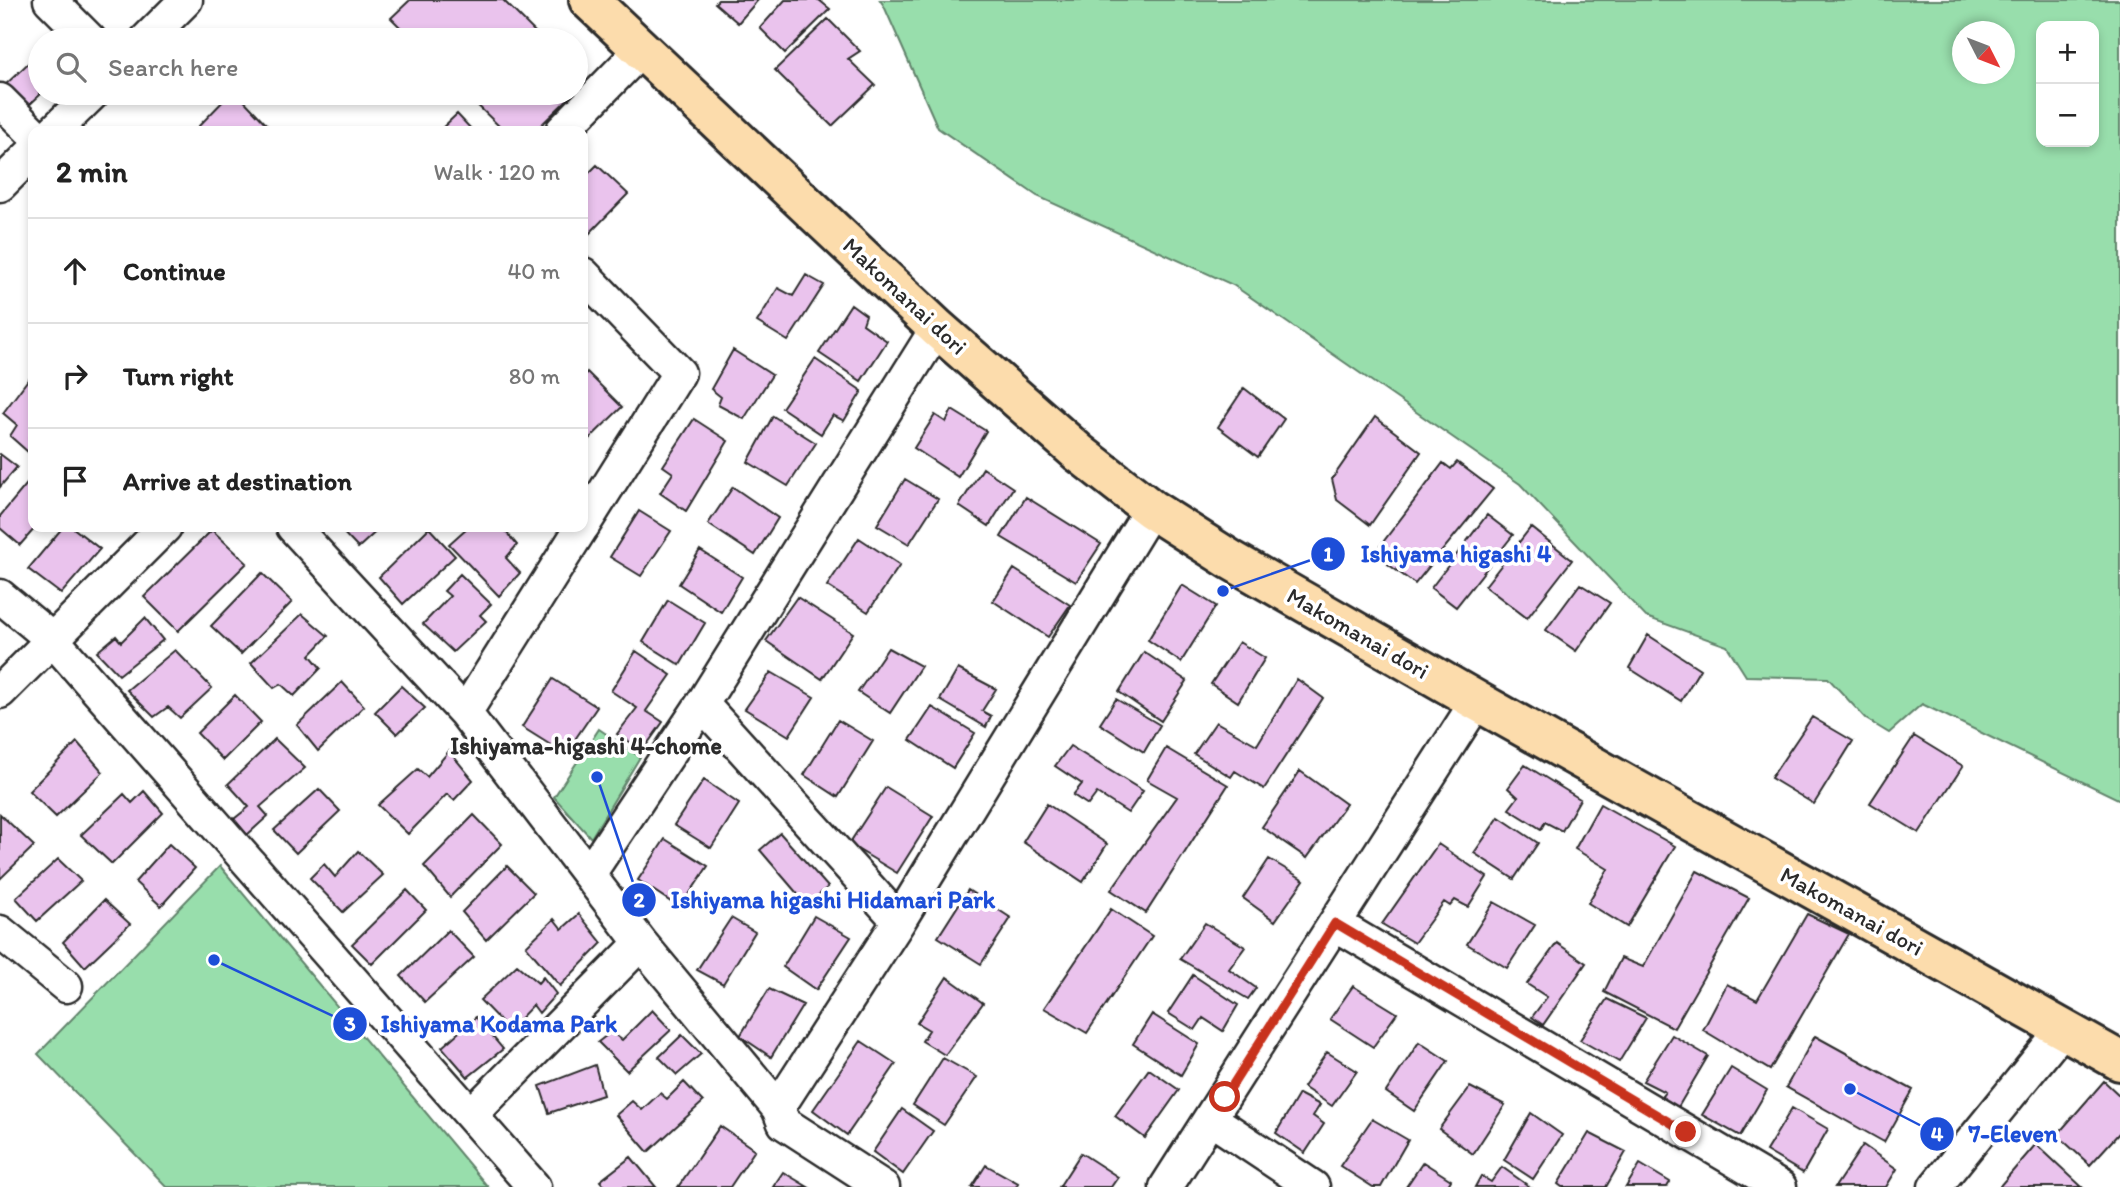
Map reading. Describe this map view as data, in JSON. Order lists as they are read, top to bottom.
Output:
{
  "streets": {
    "highway": ["Makomanai dori"]
  },
  "districts": ["Ishiyama-higashi 4-chome"],
  "places": [
    "Ishiyama higashi 4",
    "Ishiyama higashi Hidamari Park",
    "Ishiyama Kodama Park",
    "7-Eleven"
  ],
  "north": "bottom right",
  "page": {
    "map_buttons": ["+", "−"],
    "search": "Search here",
    "heading": ["2 min", "Walk · 120 m"],
    "list": [
      ["Continue", "40 m"],
      ["Turn right", "80 m"],
      "Arrive at destination"
    ]
  }
}
